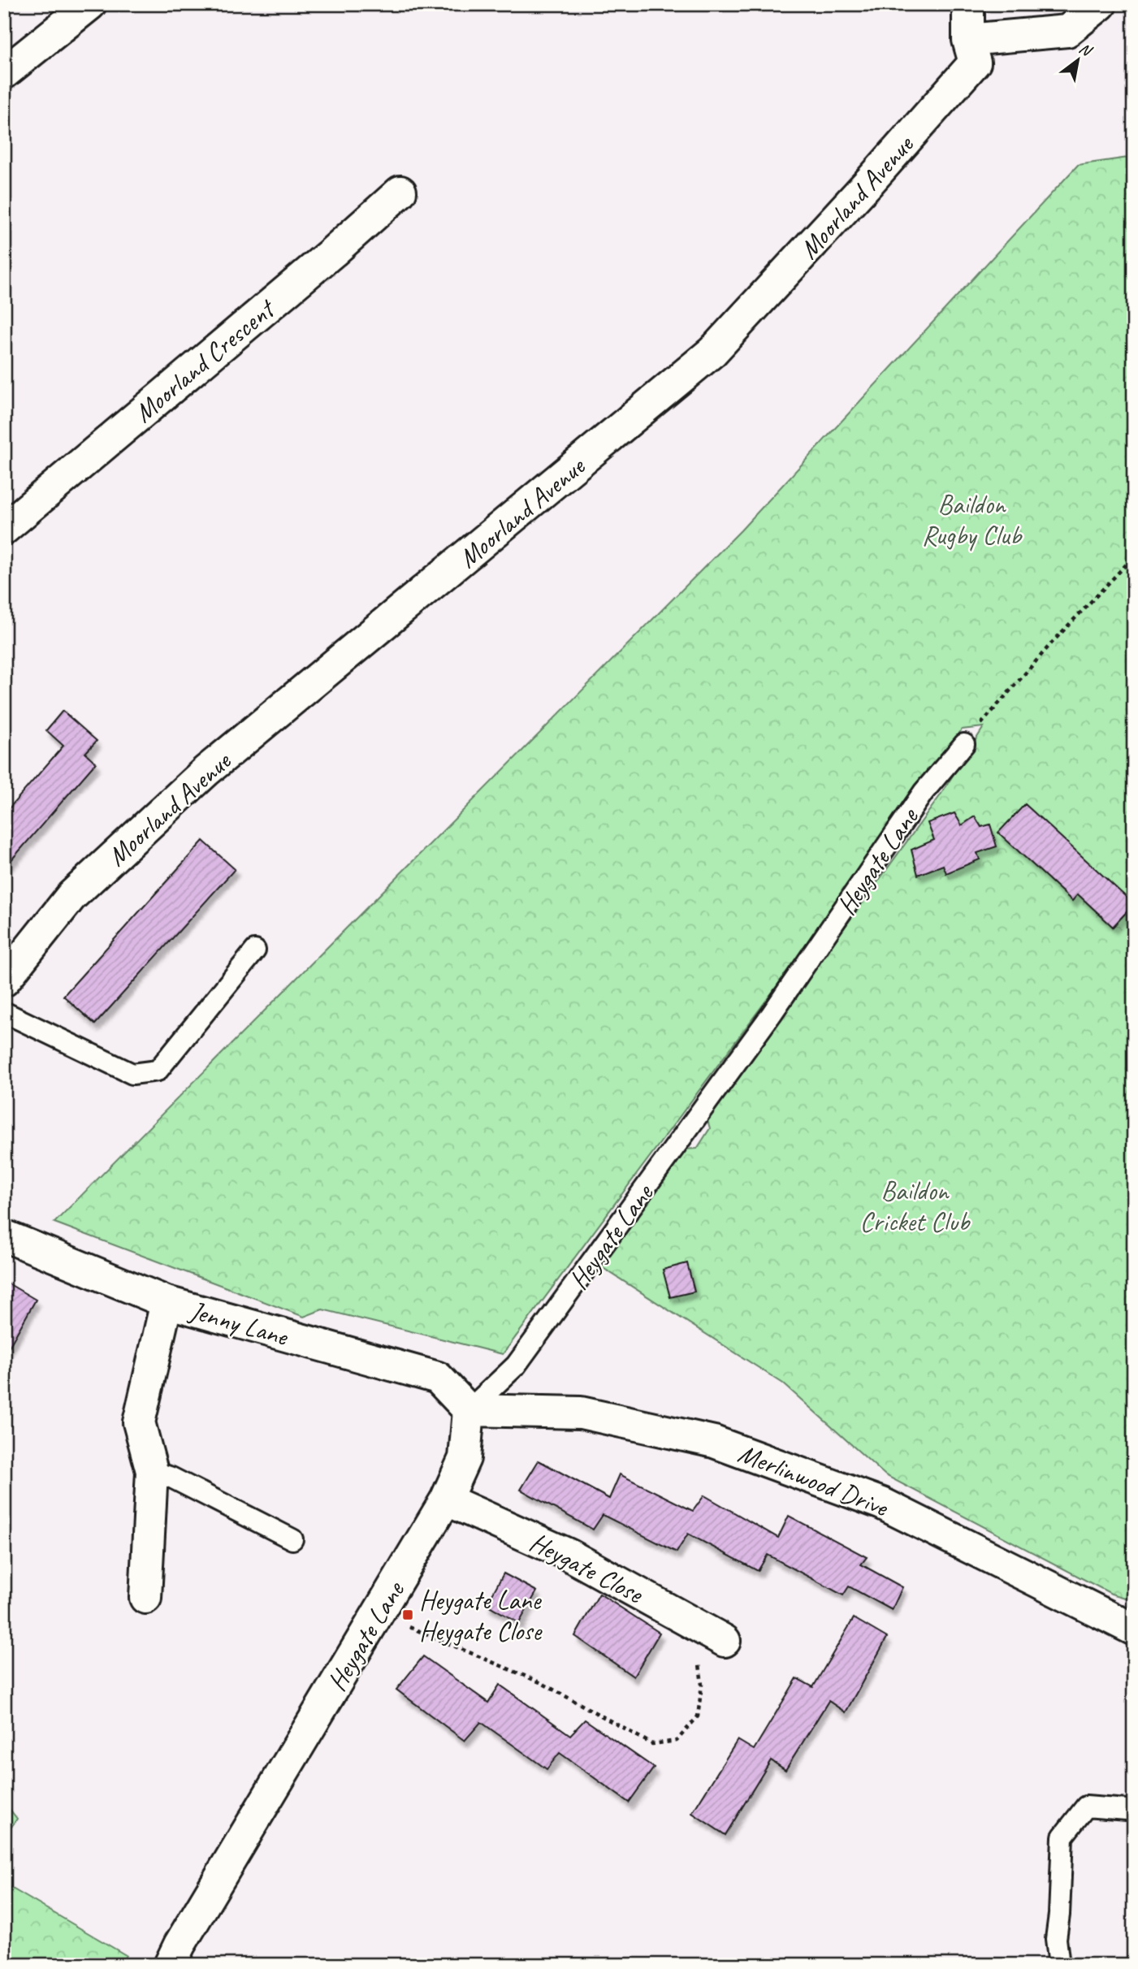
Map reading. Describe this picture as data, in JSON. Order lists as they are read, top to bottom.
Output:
{
  "streets": {
    "street": [
      "Moorland Avenue",
      "Moorland Crescent",
      "Heygate Lane",
      "Jenny Lane",
      "Merlinwood Drive",
      "Heygate Close"
    ]
  },
  "crossings": [
    ["Heygate Lane", "Jenny Lane"],
    ["Heygate Lane", "Merlinwood Drive"],
    ["Heygate Lane", "Heygate Close"],
    ["Jenny Lane", "Merlinwood Drive"]
  ],
  "parks": ["Baildon Rugby Club", "Baildon Cricket Club"],
  "places": {
    "transit": ["Heygate Lane Heygate Close"]
  },
  "north": "top right"
}
